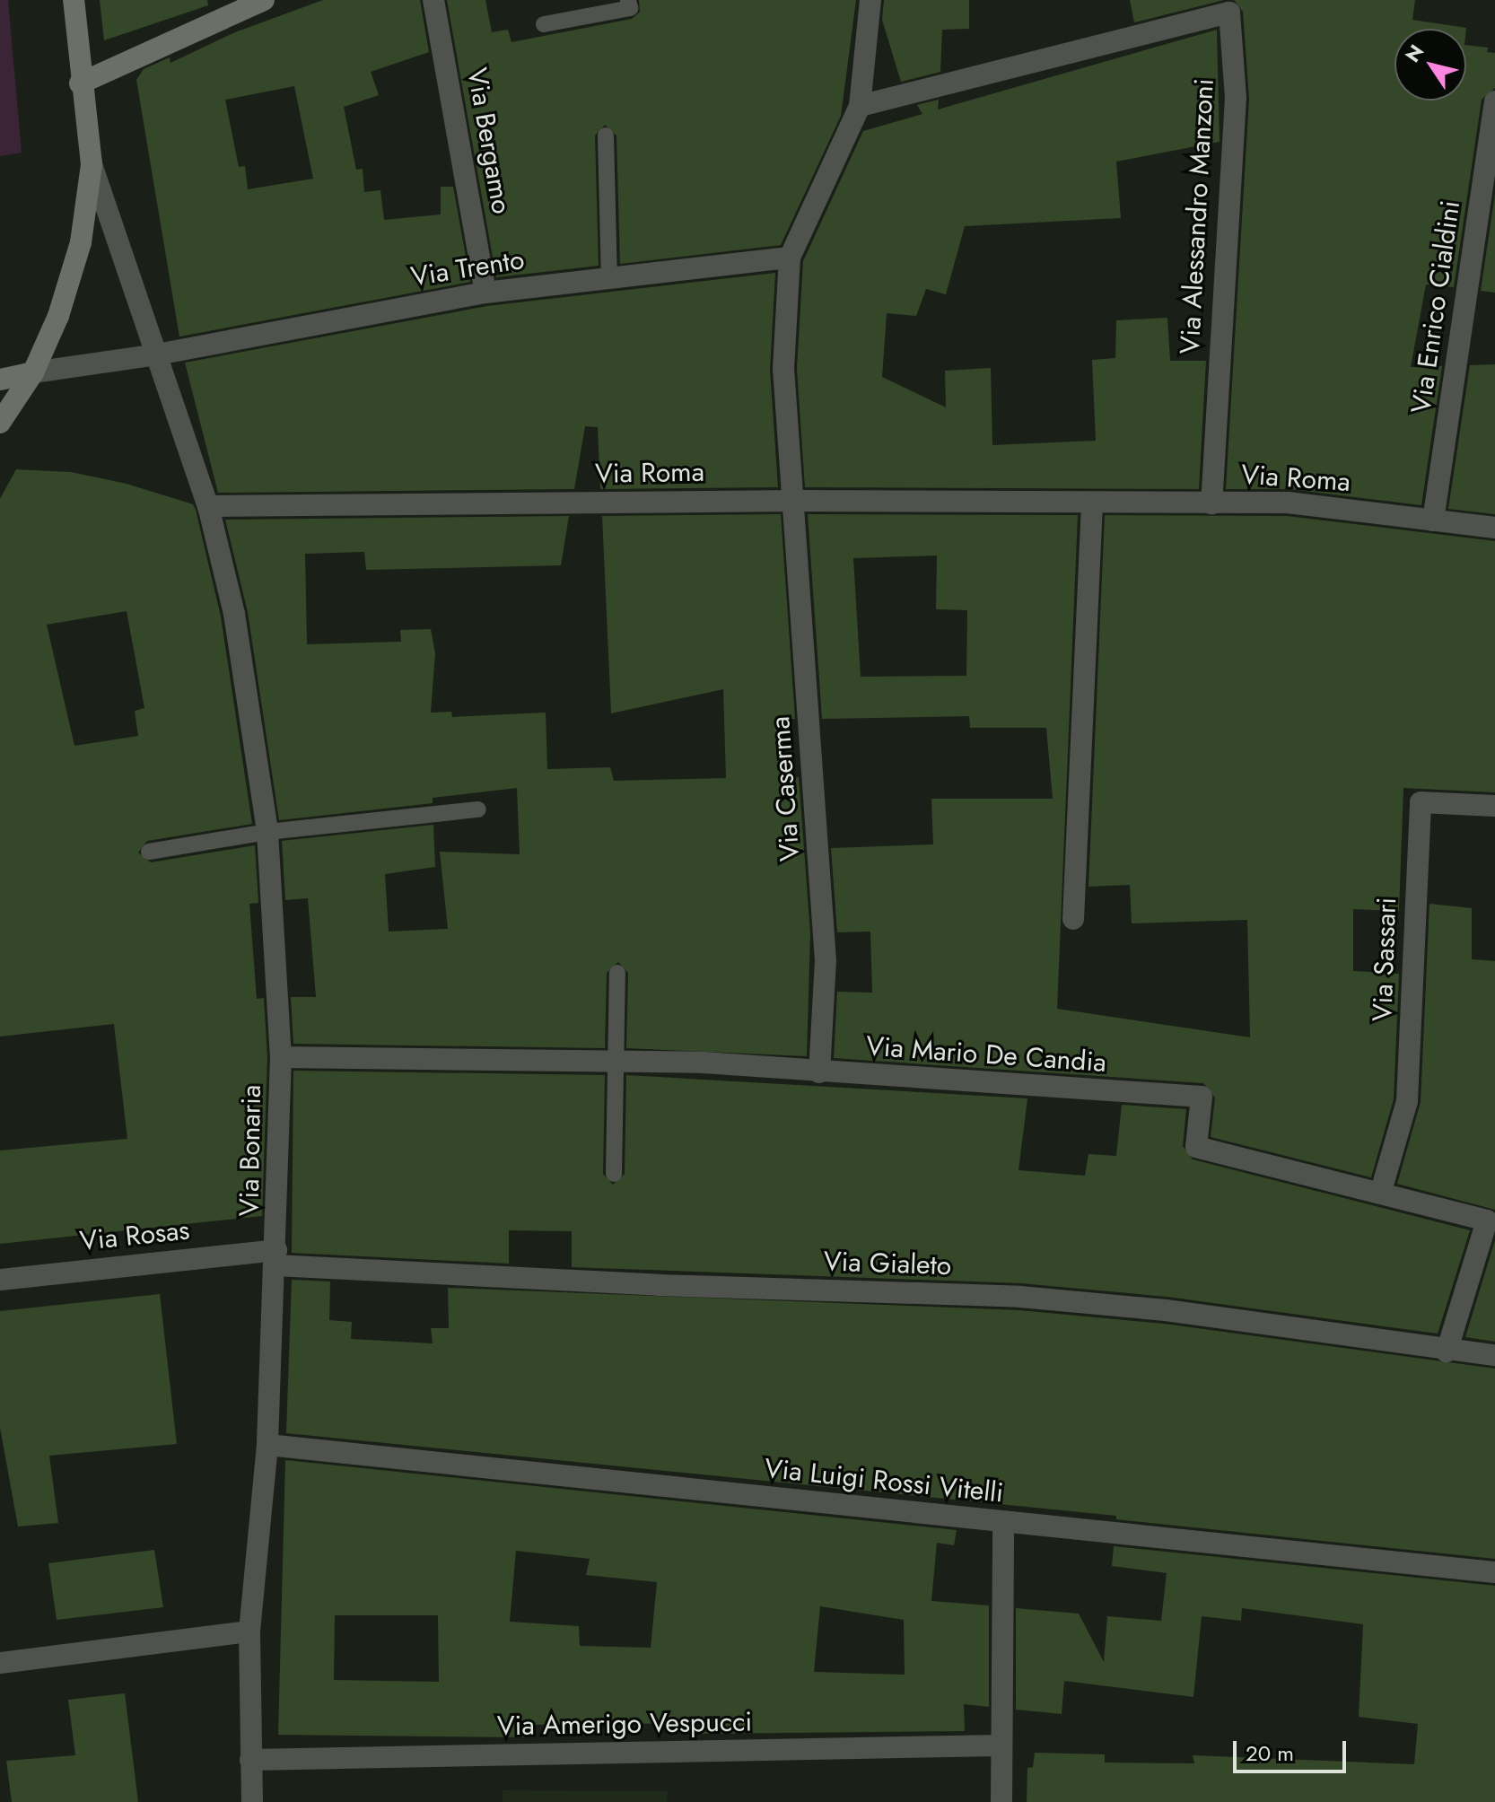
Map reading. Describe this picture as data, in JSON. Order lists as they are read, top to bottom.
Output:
{
  "streets": {
    "street": [
      "Via Bergamo",
      "Via Alessandro Manzoni",
      "Via Trento",
      "Via Enrico Cialdini",
      "Via Roma",
      "Via Caserma",
      "Via Sassari",
      "Via Mario De Candia",
      "Via Bonaria",
      "Via Rosas",
      "Via Gialeto",
      "Via Luigi Rossi Vitelli",
      "Via Amerigo Vespucci"
    ]
  },
  "crossings": [
    ["Via Bergamo", "Via Trento"],
    ["Via Alessandro Manzoni", "Via Roma"],
    ["Via Trento", "Via Caserma"],
    ["Via Trento", "Via Bonaria"],
    ["Via Enrico Cialdini", "Via Roma"],
    ["Via Roma", "Via Caserma"],
    ["Via Roma", "Via Bonaria"],
    ["Via Caserma", "Via Mario De Candia"],
    ["Via Sassari", "Via Mario De Candia"],
    ["Via Mario De Candia", "Via Bonaria"],
    ["Via Mario De Candia", "Via Gialeto"],
    ["Via Bonaria", "Via Rosas"],
    ["Via Bonaria", "Via Gialeto"],
    ["Via Bonaria", "Via Luigi Rossi Vitelli"],
    ["Via Bonaria", "Via Amerigo Vespucci"],
    ["Via Rosas", "Via Gialeto"]
  ],
  "scale_bar": "20 m",
  "north": "top left"
}
